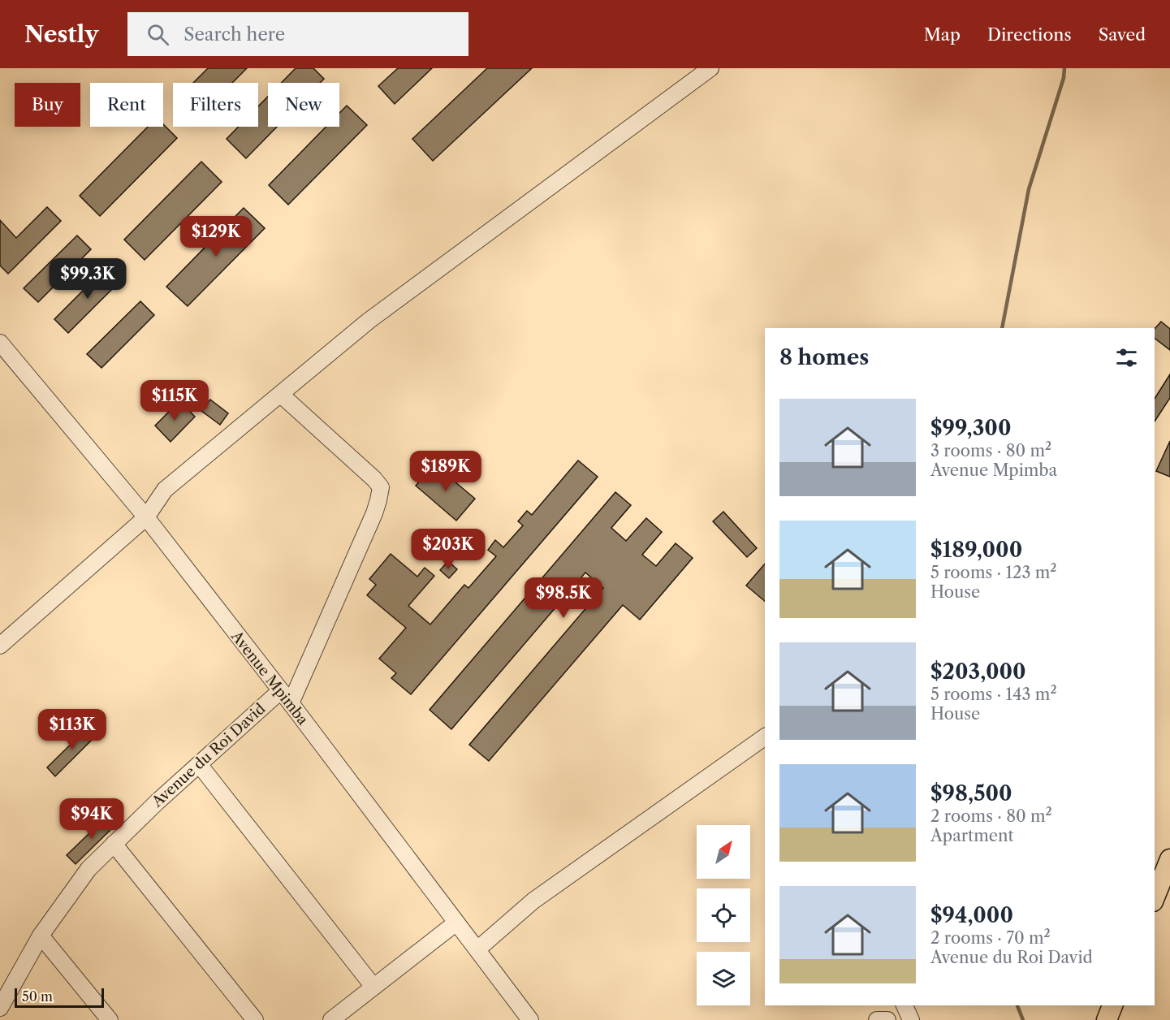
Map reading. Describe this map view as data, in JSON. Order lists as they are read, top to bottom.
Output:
{
  "streets": {
    "street": ["Avenue Mpimba", "Avenue du Roi David"]
  },
  "crossings": [
    ["Avenue Mpimba", "Avenue du Roi David"]
  ],
  "scale_bar": "50 m",
  "north": "top right",
  "page": {
    "header": "Nestly",
    "search": "Search here",
    "nav": ["Map", "Directions", "Saved"],
    "chip": [
      "Buy",
      "Rent",
      "Filters",
      "New"
    ],
    "price": [
      "$129K",
      "$99.3K",
      "$115K",
      "$189K",
      "$203K",
      "$98.5K",
      "$113K",
      "$94K"
    ],
    "heading": "8 homes",
    "list": [
      {
        "name": "$99,300",
        "note": "3 rooms · 80 m² · Avenue Mpimba"
      },
      {
        "name": "$189,000",
        "note": "5 rooms · 123 m² · House"
      },
      {
        "name": "$203,000",
        "note": "5 rooms · 143 m² · House"
      },
      {
        "name": "$98,500",
        "note": "2 rooms · 80 m² · Apartment"
      },
      {
        "name": "$94,000",
        "note": "2 rooms · 70 m² · Avenue du Roi David"
      }
    ],
    "scale": "50 m"
  }
}
